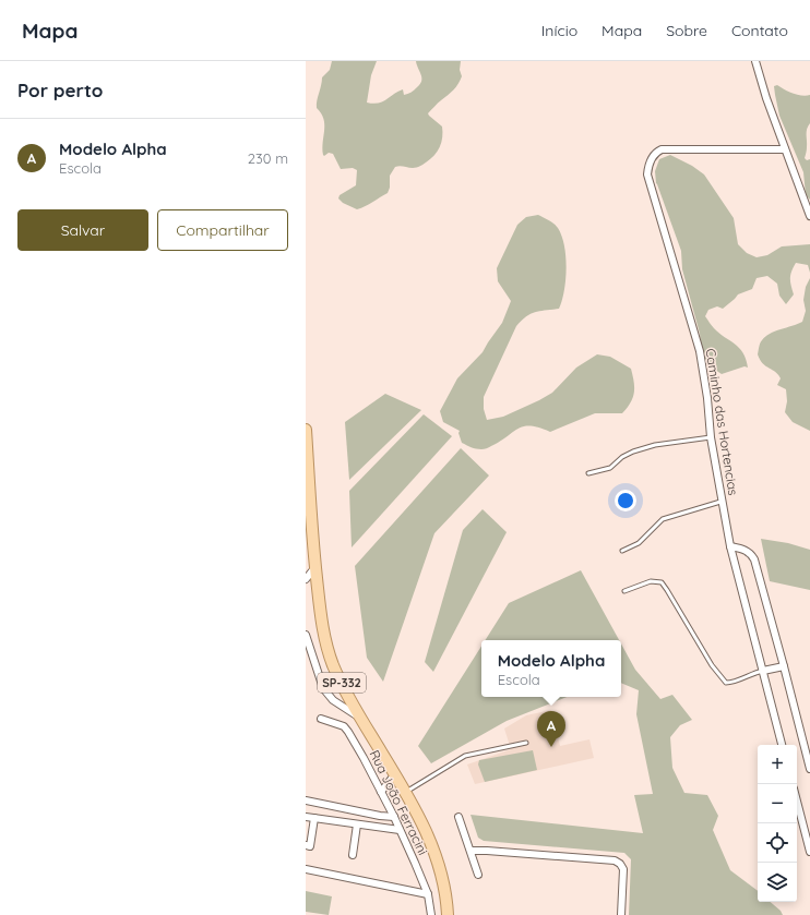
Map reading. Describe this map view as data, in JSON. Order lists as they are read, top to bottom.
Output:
{
  "streets": {
    "main road": ["SP-332"],
    "street": ["Caminho das Hortencias", "Rua João Ferracini"]
  },
  "page": {
    "header": "Mapa",
    "nav": [
      "Início",
      "Mapa",
      "Sobre",
      "Contato"
    ],
    "heading": "Por perto",
    "list": [
      {
        "mark": "A",
        "name": "Modelo Alpha",
        "note": "Escola",
        "value": "230 m"
      }
    ],
    "buttons": ["Salvar", "Compartilhar"],
    "popup": ["Modelo Alpha", "Escola"],
    "pins": "A",
    "map_buttons": ["+", "−"]
  }
}
